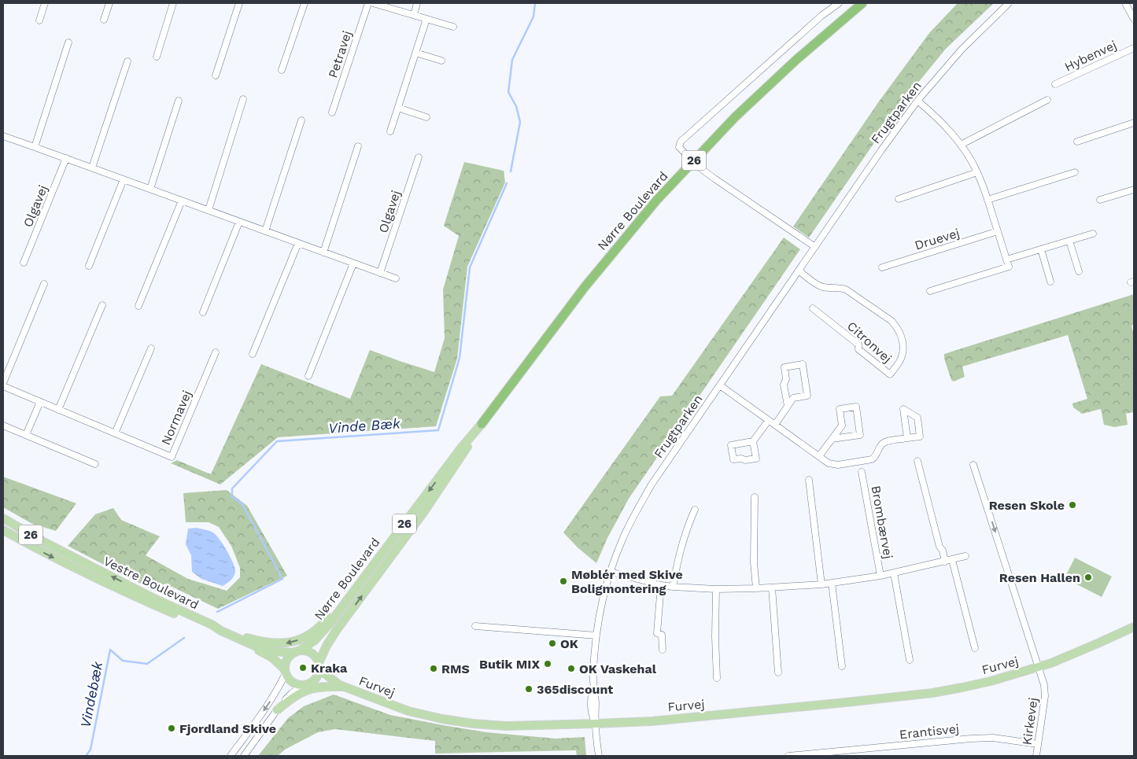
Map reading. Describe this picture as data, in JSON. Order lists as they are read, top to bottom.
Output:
{
  "streets": {
    "highway": ["26", "Nørre Boulevard"],
    "main road": ["Vestre Boulevard", "Furvej"],
    "street": [
      "Petravej",
      "Hybenvej",
      "Frugtparken",
      "Olgavej",
      "Druevej",
      "Citronvej",
      "Normavej",
      "Brombærvej",
      "Kirkevej",
      "Erantisvej"
    ]
  },
  "crossings": [
    ["Frugtparken", "Citronvej"],
    ["Frugtparken", "Brombærvej"],
    ["Frugtparken", "Furvej"],
    ["26", "Nørre Boulevard"],
    ["26", "Vestre Boulevard"],
    ["26", "Furvej"],
    ["Nørre Boulevard", "Vestre Boulevard"],
    ["Nørre Boulevard", "Furvej"],
    ["Vestre Boulevard", "Furvej"],
    ["Furvej", "Kirkevej"],
    ["Kirkevej", "Erantisvej"]
  ],
  "water": ["Vinde Bæk", "Vindebæk"],
  "places": [
    "Resen Skole",
    "Resen Hallen",
    "Møblér med Skive Boligmontering",
    "OK",
    "Butik MIX",
    "Kraka",
    "RMS",
    "OK Vaskehal",
    "365discount",
    "Fjordland Skive"
  ]
}
